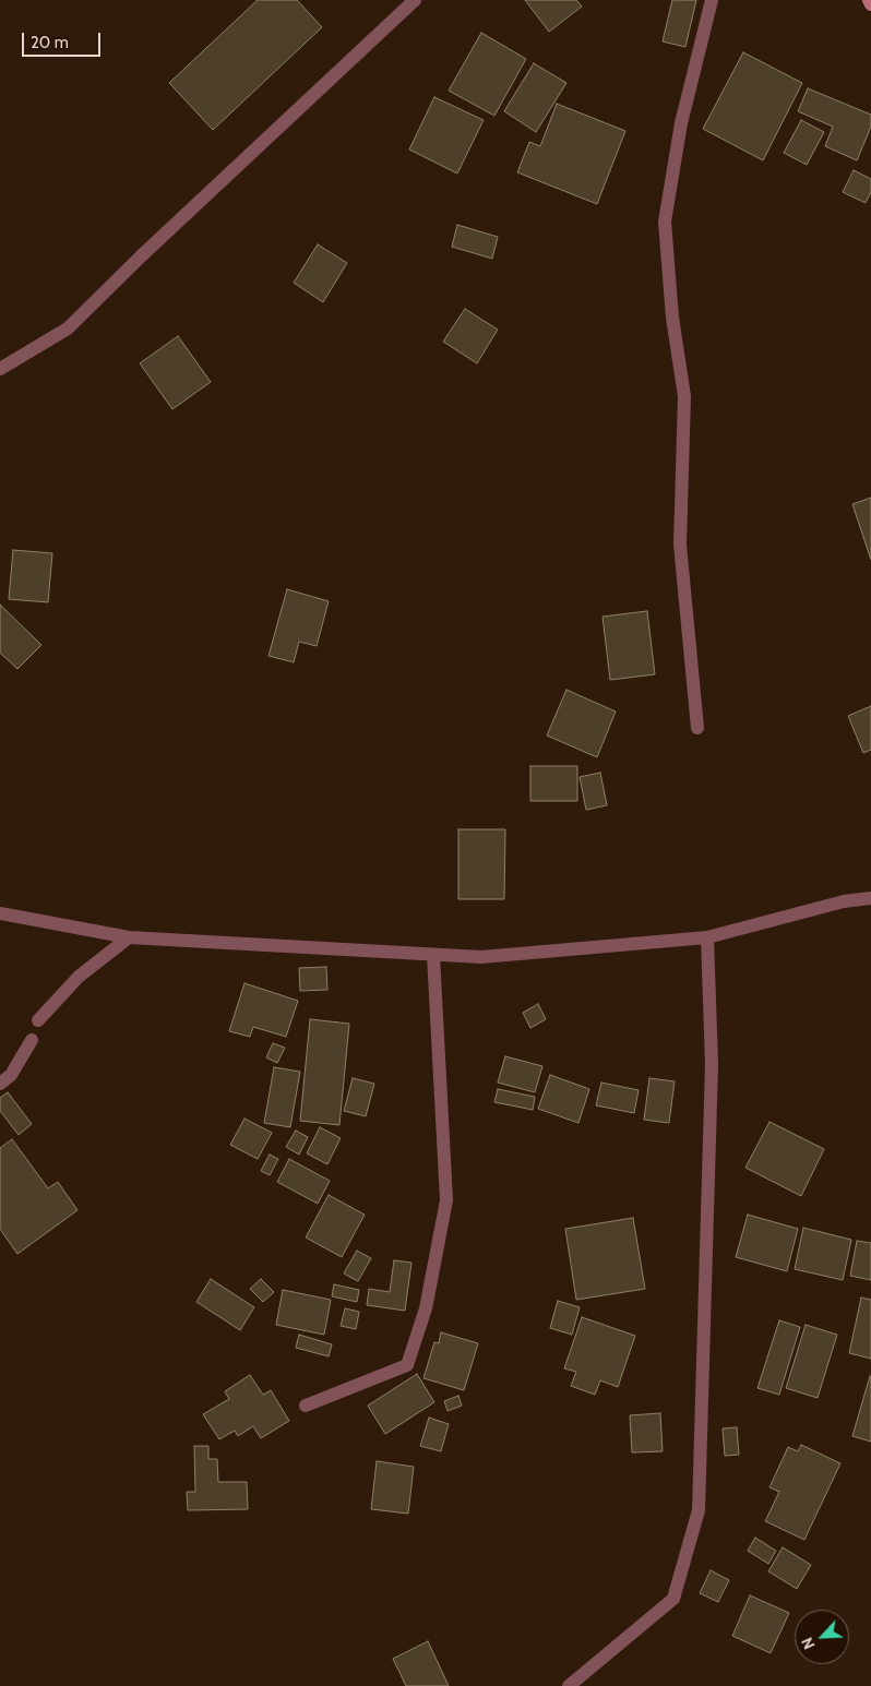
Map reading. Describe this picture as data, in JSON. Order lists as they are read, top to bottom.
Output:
{
  "scale_bar": "20 m",
  "north": "bottom left"
}
